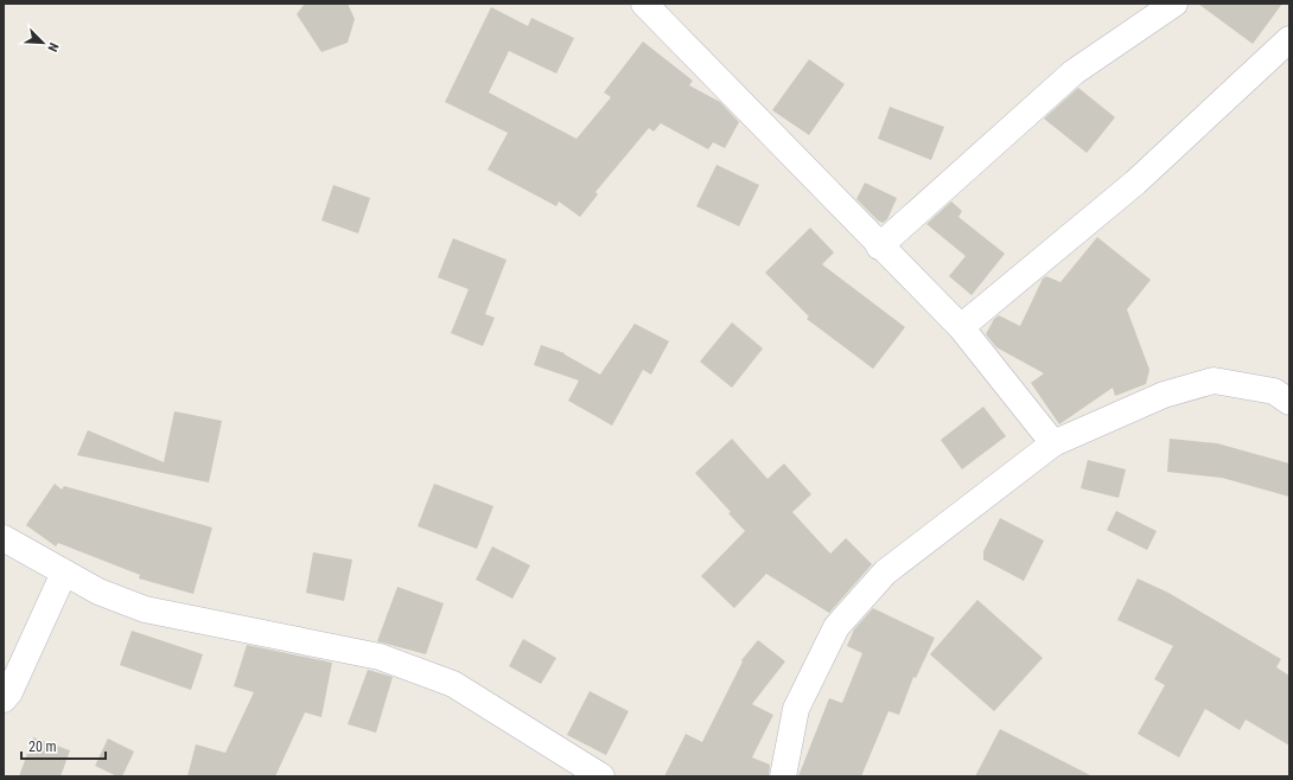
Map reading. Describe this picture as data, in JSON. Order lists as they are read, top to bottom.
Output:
{
  "scale_bar": "20 m",
  "north": "bottom right"
}
